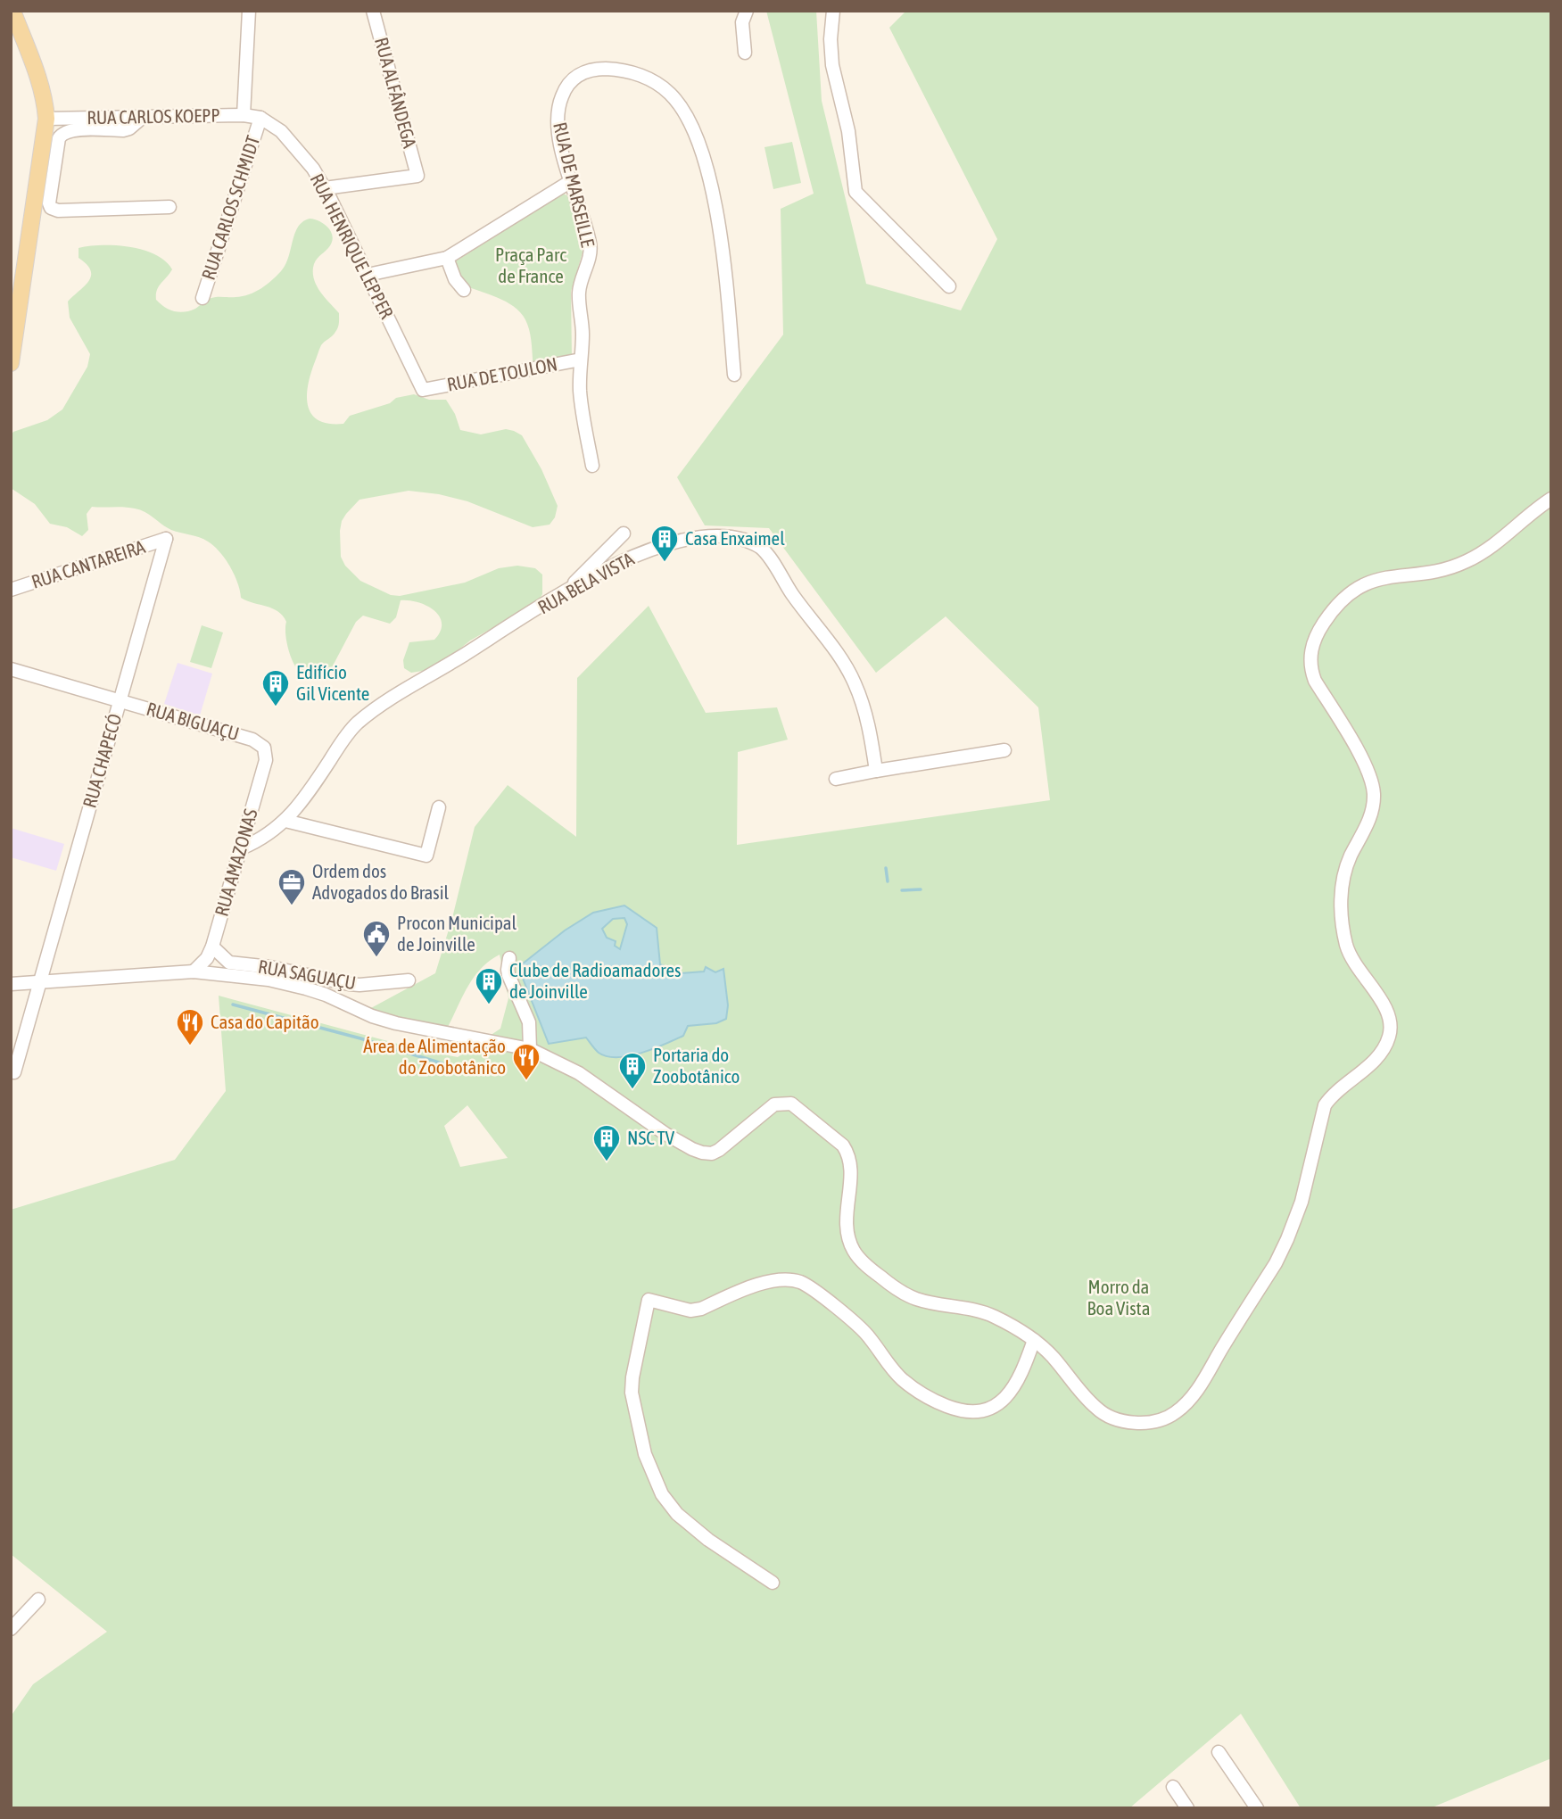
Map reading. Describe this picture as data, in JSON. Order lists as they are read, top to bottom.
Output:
{
  "streets": {
    "street": [
      "RUA ALFÂNDEGA",
      "RUA CARLOS KOEPP",
      "RUA DE MARSEILLE",
      "RUA CARLOS SCHMIDT",
      "RUA HENRIQUE LEPPER",
      "RUA DE TOULON",
      "RUA CANTAREIRA",
      "RUA BELA VISTA",
      "RUA BIGUAÇU",
      "RUA CHAPECÓ",
      "RUA AMAZONAS",
      "RUA SAGUAÇU"
    ]
  },
  "crossings": [
    ["RUA ALFÂNDEGA", "RUA HENRIQUE LEPPER"],
    ["RUA CARLOS KOEPP", "RUA CARLOS SCHMIDT"],
    ["RUA CARLOS KOEPP", "RUA HENRIQUE LEPPER"],
    ["RUA DE MARSEILLE", "RUA DE TOULON"],
    ["RUA CARLOS SCHMIDT", "RUA HENRIQUE LEPPER"],
    ["RUA HENRIQUE LEPPER", "RUA DE TOULON"],
    ["RUA CANTAREIRA", "RUA CHAPECÓ"],
    ["RUA BELA VISTA", "RUA AMAZONAS"],
    ["RUA BIGUAÇU", "RUA CHAPECÓ"],
    ["RUA BIGUAÇU", "RUA AMAZONAS"],
    ["RUA AMAZONAS", "RUA SAGUAÇU"]
  ],
  "parks": ["Praça Parc de France", "Morro da Boa Vista"],
  "places": {
    "building": [
      "Casa Enxaimel",
      "Edifício Gil Vicente",
      "Clube de Radioamadores de Joinville",
      "Portaria do Zoobotânico",
      "NSC TV"
    ],
    "office": ["Ordem dos Advogados do Brasil"],
    "public building": ["Procon Municipal de Joinville"],
    "restaurant": ["Casa do Capitão", "Área de Alimentação do Zoobotânico"]
  }
}
